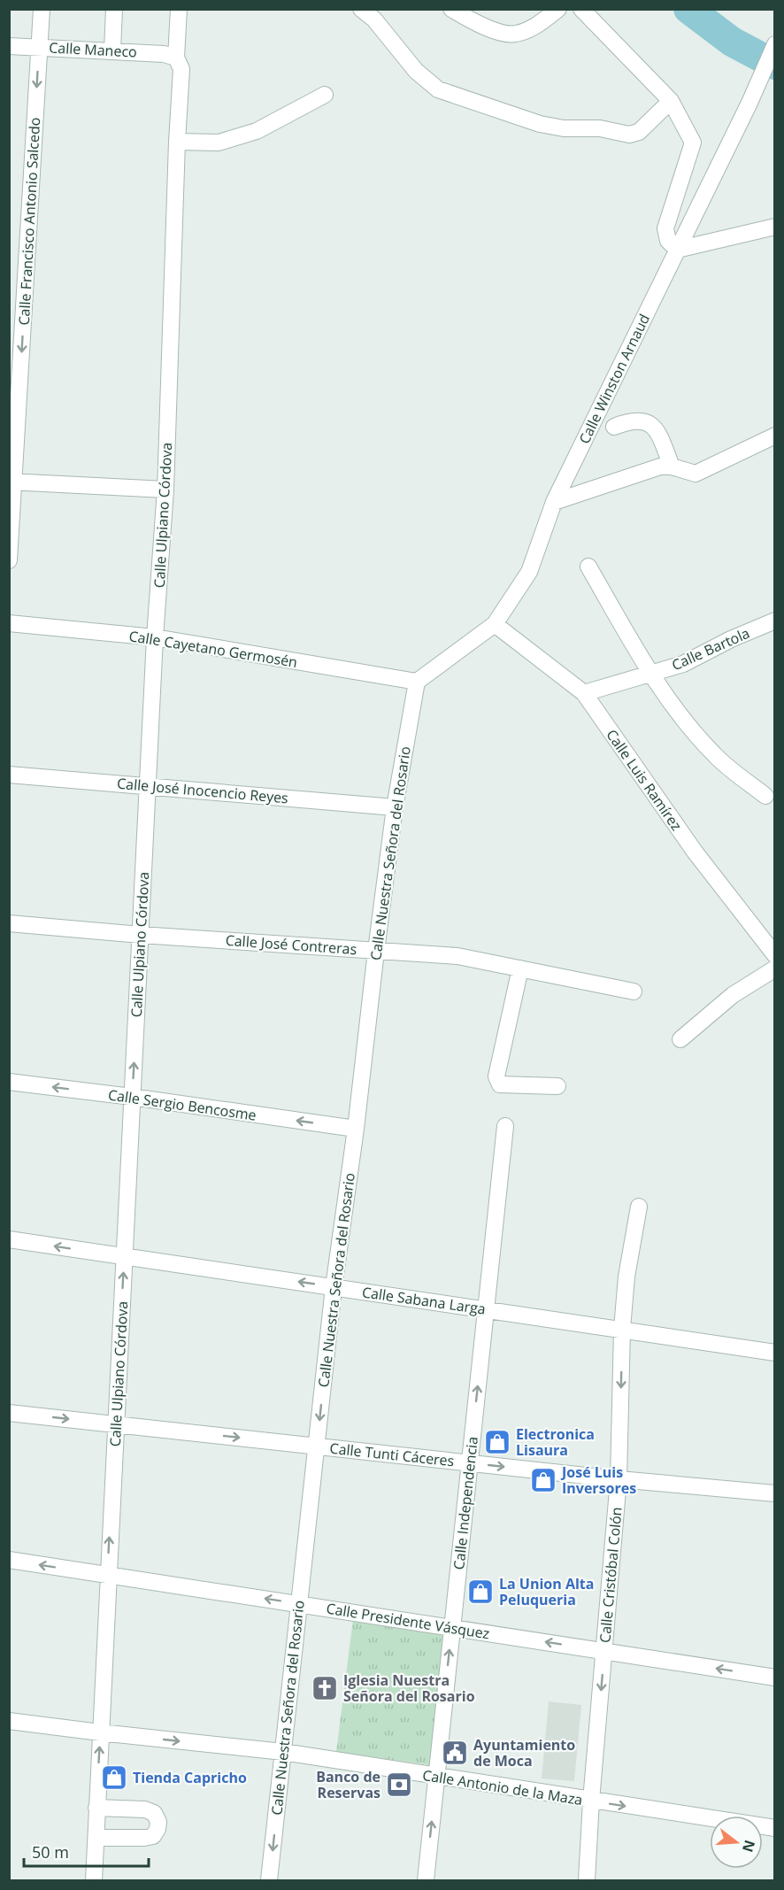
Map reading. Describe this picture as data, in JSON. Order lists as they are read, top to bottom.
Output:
{
  "streets": {
    "street": [
      "Calle Maneco",
      "Calle Francisco Antonio Salcedo",
      "Calle Winston Arnaud",
      "Calle Ulpiano Córdova",
      "Calle Cayetano Germosén",
      "Calle Bartola",
      "Calle Luis Ramírez",
      "Calle José Inocencio Reyes",
      "Calle Nuestra Señora del Rosario",
      "Calle José Contreras",
      "Calle Sergio Bencosme",
      "Calle Sabana Larga",
      "Calle Tunti Cáceres",
      "Calle Independencia",
      "Calle Cristóbal Colón",
      "Calle Presidente Vásquez",
      "Calle Antonio de la Maza"
    ]
  },
  "crossings": [
    ["Calle Maneco", "Calle Francisco Antonio Salcedo"],
    ["Calle Maneco", "Calle Ulpiano Córdova"],
    ["Calle Winston Arnaud", "Calle Cayetano Germosén"],
    ["Calle Winston Arnaud", "Calle Luis Ramírez"],
    ["Calle Winston Arnaud", "Calle Nuestra Señora del Rosario"],
    ["Calle Ulpiano Córdova", "Calle Cayetano Germosén"],
    ["Calle Ulpiano Córdova", "Calle José Inocencio Reyes"],
    ["Calle Ulpiano Córdova", "Calle José Contreras"],
    ["Calle Ulpiano Córdova", "Calle Sergio Bencosme"],
    ["Calle Ulpiano Córdova", "Calle Sabana Larga"],
    ["Calle Ulpiano Córdova", "Calle Tunti Cáceres"],
    ["Calle Ulpiano Córdova", "Calle Presidente Vásquez"],
    ["Calle Ulpiano Córdova", "Calle Antonio de la Maza"],
    ["Calle Cayetano Germosén", "Calle Nuestra Señora del Rosario"],
    ["Calle Bartola", "Calle Luis Ramírez"],
    ["Calle José Inocencio Reyes", "Calle Nuestra Señora del Rosario"],
    ["Calle Nuestra Señora del Rosario", "Calle José Contreras"],
    ["Calle Nuestra Señora del Rosario", "Calle Sergio Bencosme"],
    ["Calle Nuestra Señora del Rosario", "Calle Sabana Larga"],
    ["Calle Nuestra Señora del Rosario", "Calle Tunti Cáceres"],
    ["Calle Nuestra Señora del Rosario", "Calle Presidente Vásquez"],
    ["Calle Nuestra Señora del Rosario", "Calle Antonio de la Maza"],
    ["Calle Sabana Larga", "Calle Independencia"],
    ["Calle Sabana Larga", "Calle Cristóbal Colón"],
    ["Calle Tunti Cáceres", "Calle Independencia"],
    ["Calle Tunti Cáceres", "Calle Cristóbal Colón"],
    ["Calle Independencia", "Calle Presidente Vásquez"],
    ["Calle Independencia", "Calle Antonio de la Maza"],
    ["Calle Cristóbal Colón", "Calle Presidente Vásquez"],
    ["Calle Cristóbal Colón", "Calle Antonio de la Maza"]
  ],
  "one_way": [
    "Calle Francisco Antonio Salcedo",
    "Calle Sergio Bencosme",
    "Calle Sabana Larga",
    "Calle Tunti Cáceres",
    "Calle Independencia",
    "Calle Cristóbal Colón",
    "Calle Presidente Vásquez",
    "Calle Antonio de la Maza"
  ],
  "places": {
    "shop": [
      "Electronica Lisaura",
      "José Luis Inversores",
      "La Union Alta Peluqueria",
      "Tienda Capricho"
    ],
    "church": ["Iglesia Nuestra Señora del Rosario"],
    "public building": ["Ayuntamiento de Moca"],
    "bank": ["Banco de Reservas"]
  },
  "scale_bar": "50 m",
  "north": "right"
}
